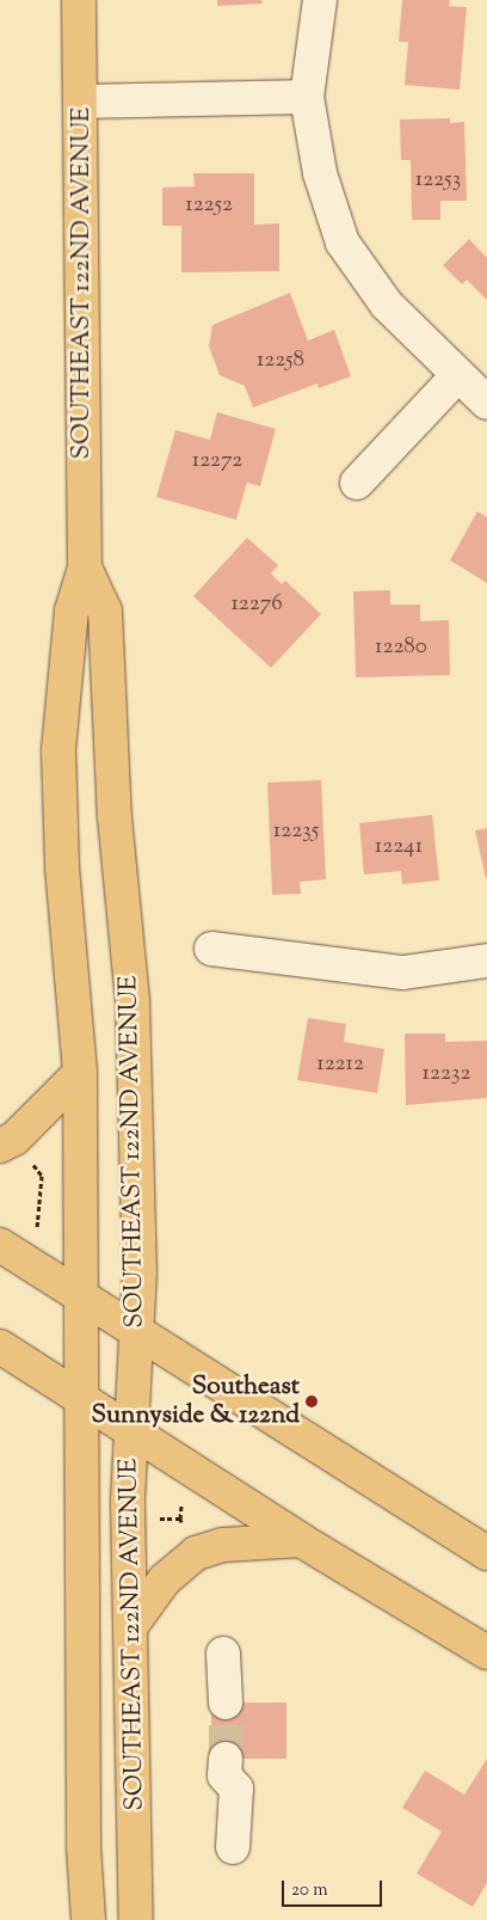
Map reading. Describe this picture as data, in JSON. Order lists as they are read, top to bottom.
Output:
{
  "streets": {
    "main road": ["SOUTHEAST 122ND AVENUE"]
  },
  "places": ["Southeast Sunnyside & 122nd"],
  "house_numbers": [
    "12253",
    "12252",
    "12258",
    "12272",
    "12276",
    "12280",
    "12235",
    "12241",
    "12212",
    "12232"
  ],
  "scale_bar": "20 m"
}
